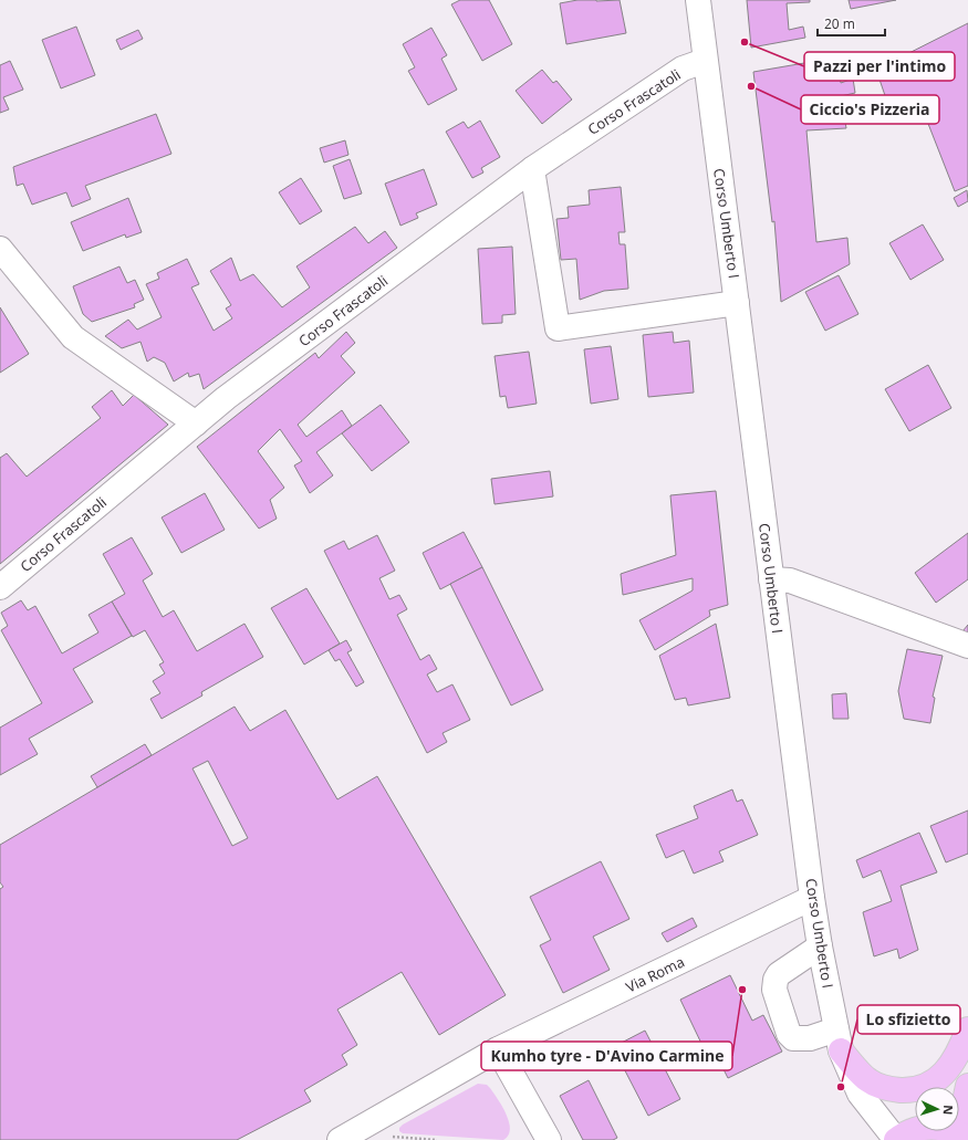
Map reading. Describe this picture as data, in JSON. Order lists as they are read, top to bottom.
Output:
{
  "streets": {
    "street": ["Corso Frascatoli", "Corso Umberto I", "Via Roma"]
  },
  "crossings": [
    ["Corso Frascatoli", "Corso Umberto I"],
    ["Corso Umberto I", "Via Roma"]
  ],
  "places": [
    "Pazzi per l'intimo",
    "Ciccio's Pizzeria",
    "Kumho tyre - D'Avino Carmine",
    "Lo sfizietto"
  ],
  "scale_bar": "20 m",
  "north": "right"
}
